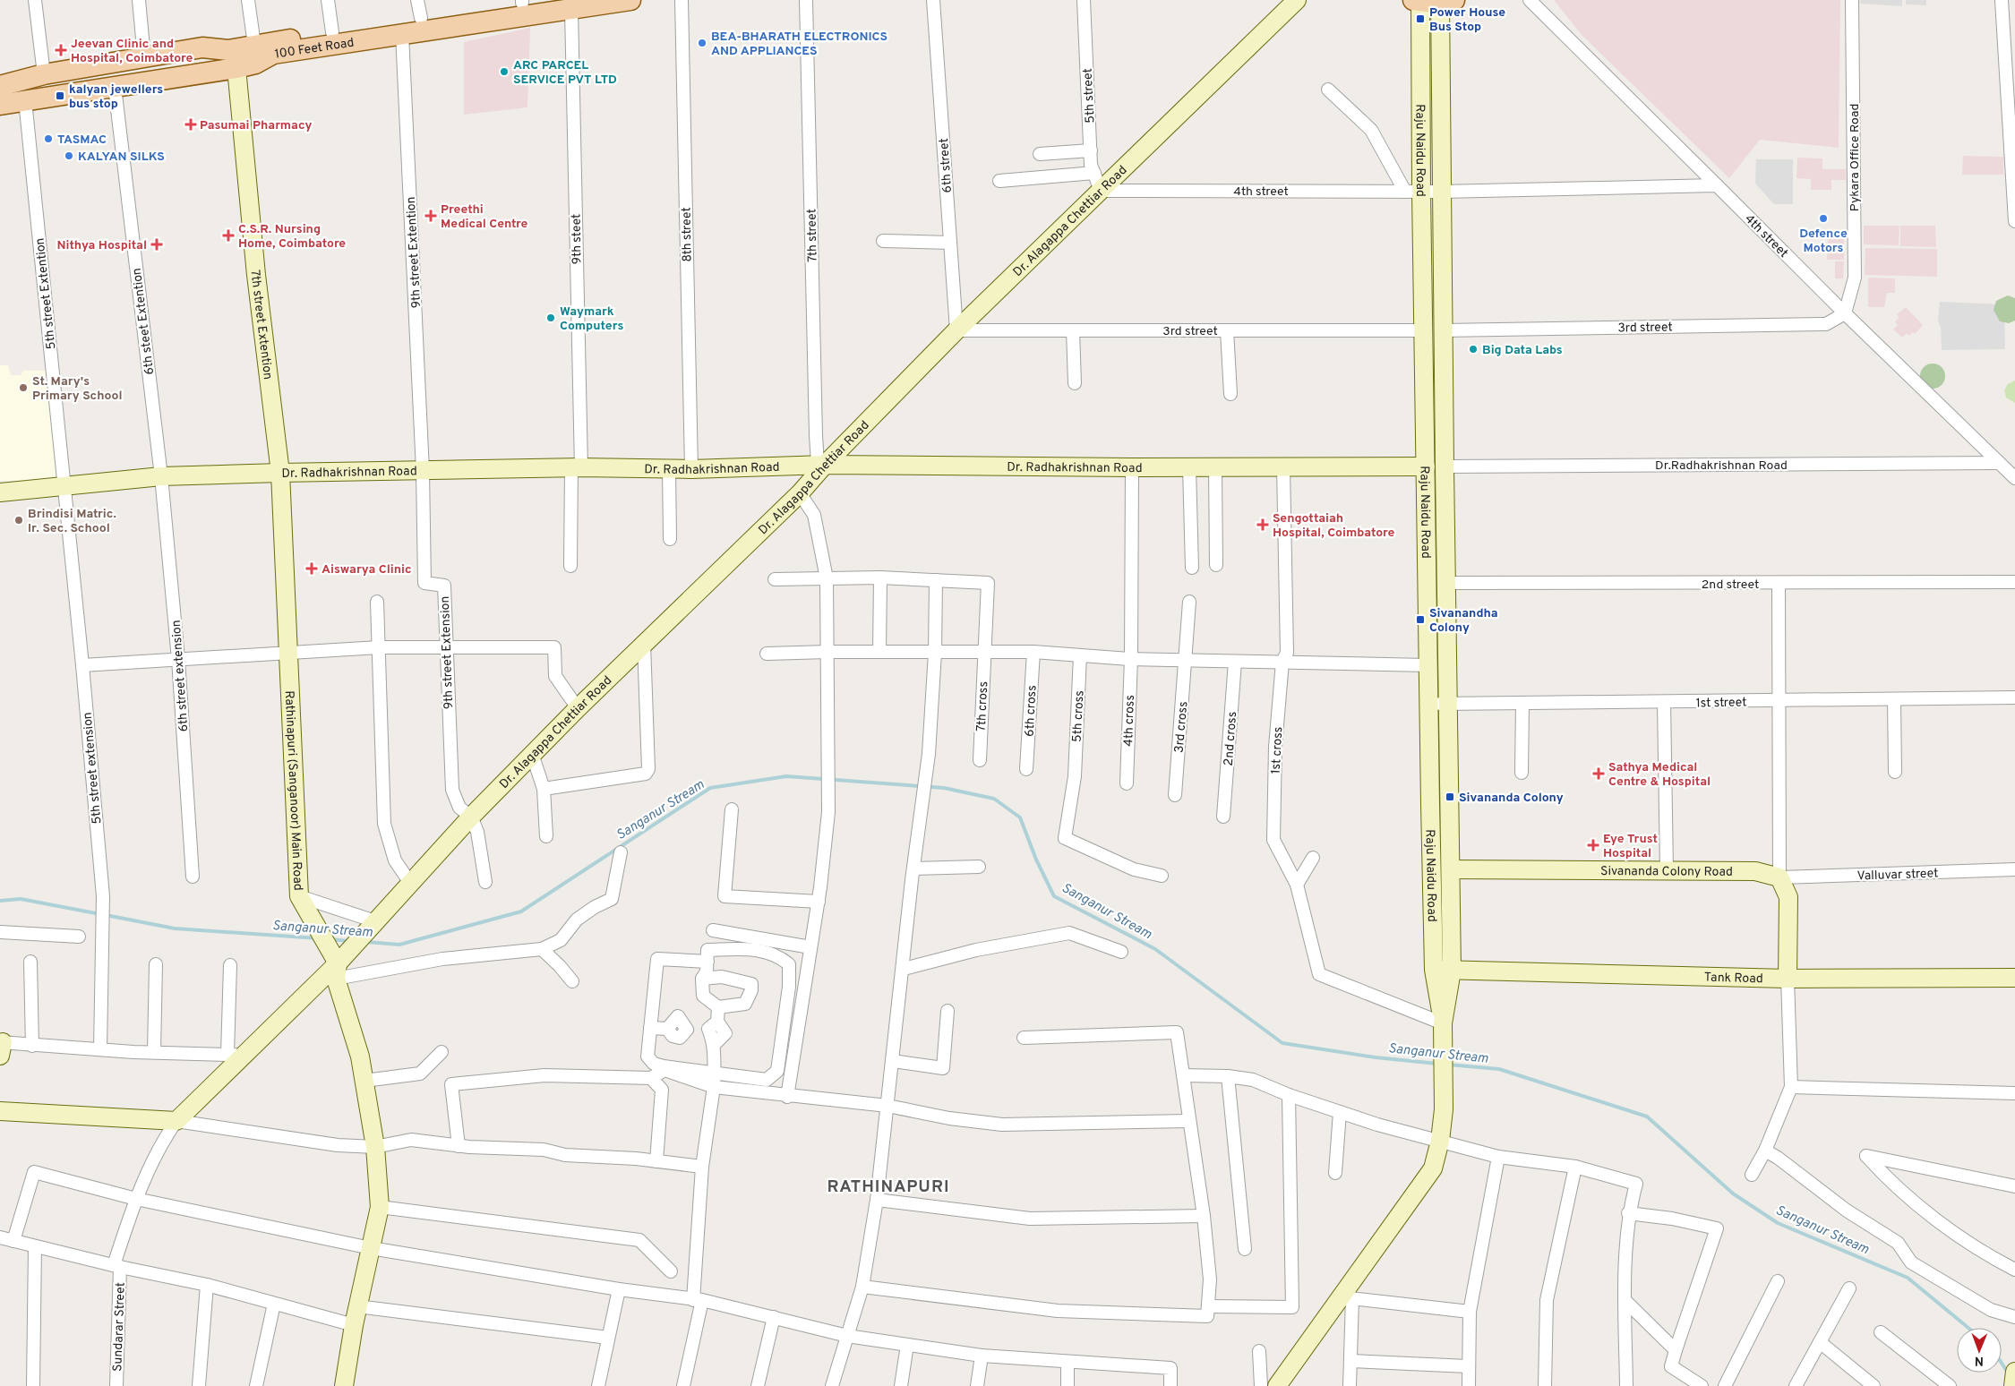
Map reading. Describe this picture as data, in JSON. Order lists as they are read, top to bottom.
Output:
{
  "streets": {
    "main road": ["100 Feet Road"],
    "street": [
      "5th street",
      "Raju Naidu Road",
      "Pykara Office Road",
      "6th street",
      "4th street",
      "Dr. Alagappa Chettiar Road",
      "8th street",
      "7th street",
      "9th steet",
      "9th street Extention",
      "5th street Extention",
      "6th steet Extention",
      "7th street Extention",
      "3rd street",
      "Dr.Radhakrishnan Road",
      "Dr. Radhakrishnan Road",
      "2nd street",
      "9th street Extension",
      "6th street extension",
      "1st street",
      "7th cross",
      "6th cross",
      "5th cross",
      "4th cross",
      "3rd cross",
      "2nd cross",
      "1st cross",
      "5th street extension",
      "Rathinapuri (Sanganoor) Main Road",
      "Sivananda Colony Road",
      "Valluvar street",
      "Tank Road",
      "Sundarar Street"
    ]
  },
  "crossings": [
    ["100 Feet Road", "9th steet"],
    ["100 Feet Road", "9th street Extention"],
    ["100 Feet Road", "5th street Extention"],
    ["100 Feet Road", "6th steet Extention"],
    ["100 Feet Road", "7th street Extention"],
    ["5th street", "4th street"],
    ["5th street", "Dr. Alagappa Chettiar Road"],
    ["Raju Naidu Road", "4th street"],
    ["Raju Naidu Road", "3rd street"],
    ["Raju Naidu Road", "Dr.Radhakrishnan Road"],
    ["Raju Naidu Road", "Dr. Radhakrishnan Road"],
    ["Raju Naidu Road", "2nd street"],
    ["Raju Naidu Road", "1st street"],
    ["Raju Naidu Road", "Sivananda Colony Road"],
    ["Raju Naidu Road", "Tank Road"],
    ["Pykara Office Road", "4th street"],
    ["Pykara Office Road", "3rd street"],
    ["6th street", "Dr. Alagappa Chettiar Road"],
    ["6th street", "3rd street"],
    ["4th street", "Dr. Alagappa Chettiar Road"],
    ["4th street", "3rd street"],
    ["4th street", "Dr.Radhakrishnan Road"],
    ["Dr. Alagappa Chettiar Road", "7th street"],
    ["Dr. Alagappa Chettiar Road", "3rd street"],
    ["Dr. Alagappa Chettiar Road", "Dr. Radhakrishnan Road"],
    ["Dr. Alagappa Chettiar Road", "9th street Extension"],
    ["Dr. Alagappa Chettiar Road", "Rathinapuri (Sanganoor) Main Road"],
    ["Dr. Alagappa Chettiar Road", "Sundarar Street"],
    ["8th street", "Dr. Radhakrishnan Road"],
    ["7th street", "Dr. Radhakrishnan Road"],
    ["9th steet", "Dr. Radhakrishnan Road"],
    ["9th street Extention", "Dr. Radhakrishnan Road"],
    ["9th street Extention", "9th street Extension"],
    ["5th street Extention", "Dr. Radhakrishnan Road"],
    ["5th street Extention", "5th street extension"],
    ["6th steet Extention", "Dr. Radhakrishnan Road"],
    ["6th steet Extention", "6th street extension"],
    ["7th street Extention", "Dr. Radhakrishnan Road"],
    ["7th street Extention", "Rathinapuri (Sanganoor) Main Road"],
    ["Dr. Radhakrishnan Road", "9th street Extension"],
    ["Dr. Radhakrishnan Road", "6th street extension"],
    ["Dr. Radhakrishnan Road", "4th cross"],
    ["Dr. Radhakrishnan Road", "1st cross"],
    ["Dr. Radhakrishnan Road", "5th street extension"],
    ["Dr. Radhakrishnan Road", "Rathinapuri (Sanganoor) Main Road"],
    ["Sivananda Colony Road", "Valluvar street"]
  ],
  "districts": ["RATHINAPURI"],
  "water": ["Sanganur Stream"],
  "places": {
    "transit": [
      "Power House Bus Stop",
      "kalyan jewellers bus stop",
      "Sivanandha Colony",
      "Sivananda Colony"
    ],
    "other": [
      "BEA-BHARATH ELECTRONICS AND APPLIANCES",
      "ARC PARCEL SERVICE PVT LTD",
      "TASMAC",
      "KALYAN SILKS",
      "Defence Motors",
      "Waymark Computers",
      "Big Data Labs",
      "St. Mary's Primary School",
      "Brindisi Matric. Ir. Sec. School"
    ],
    "health": [
      "Jeevan Clinic and Hospital, Coimbatore",
      "Pasumai Pharmacy",
      "Preethi Medical Centre",
      "C.S.R. Nursing Home, Coimbatore",
      "Nithya Hospital",
      "Sengottaiah Hospital, Coimbatore",
      "Aiswarya Clinic",
      "Sathya Medical Centre & Hospital",
      "Eye Trust Hospital"
    ]
  },
  "north": "bottom"
}
